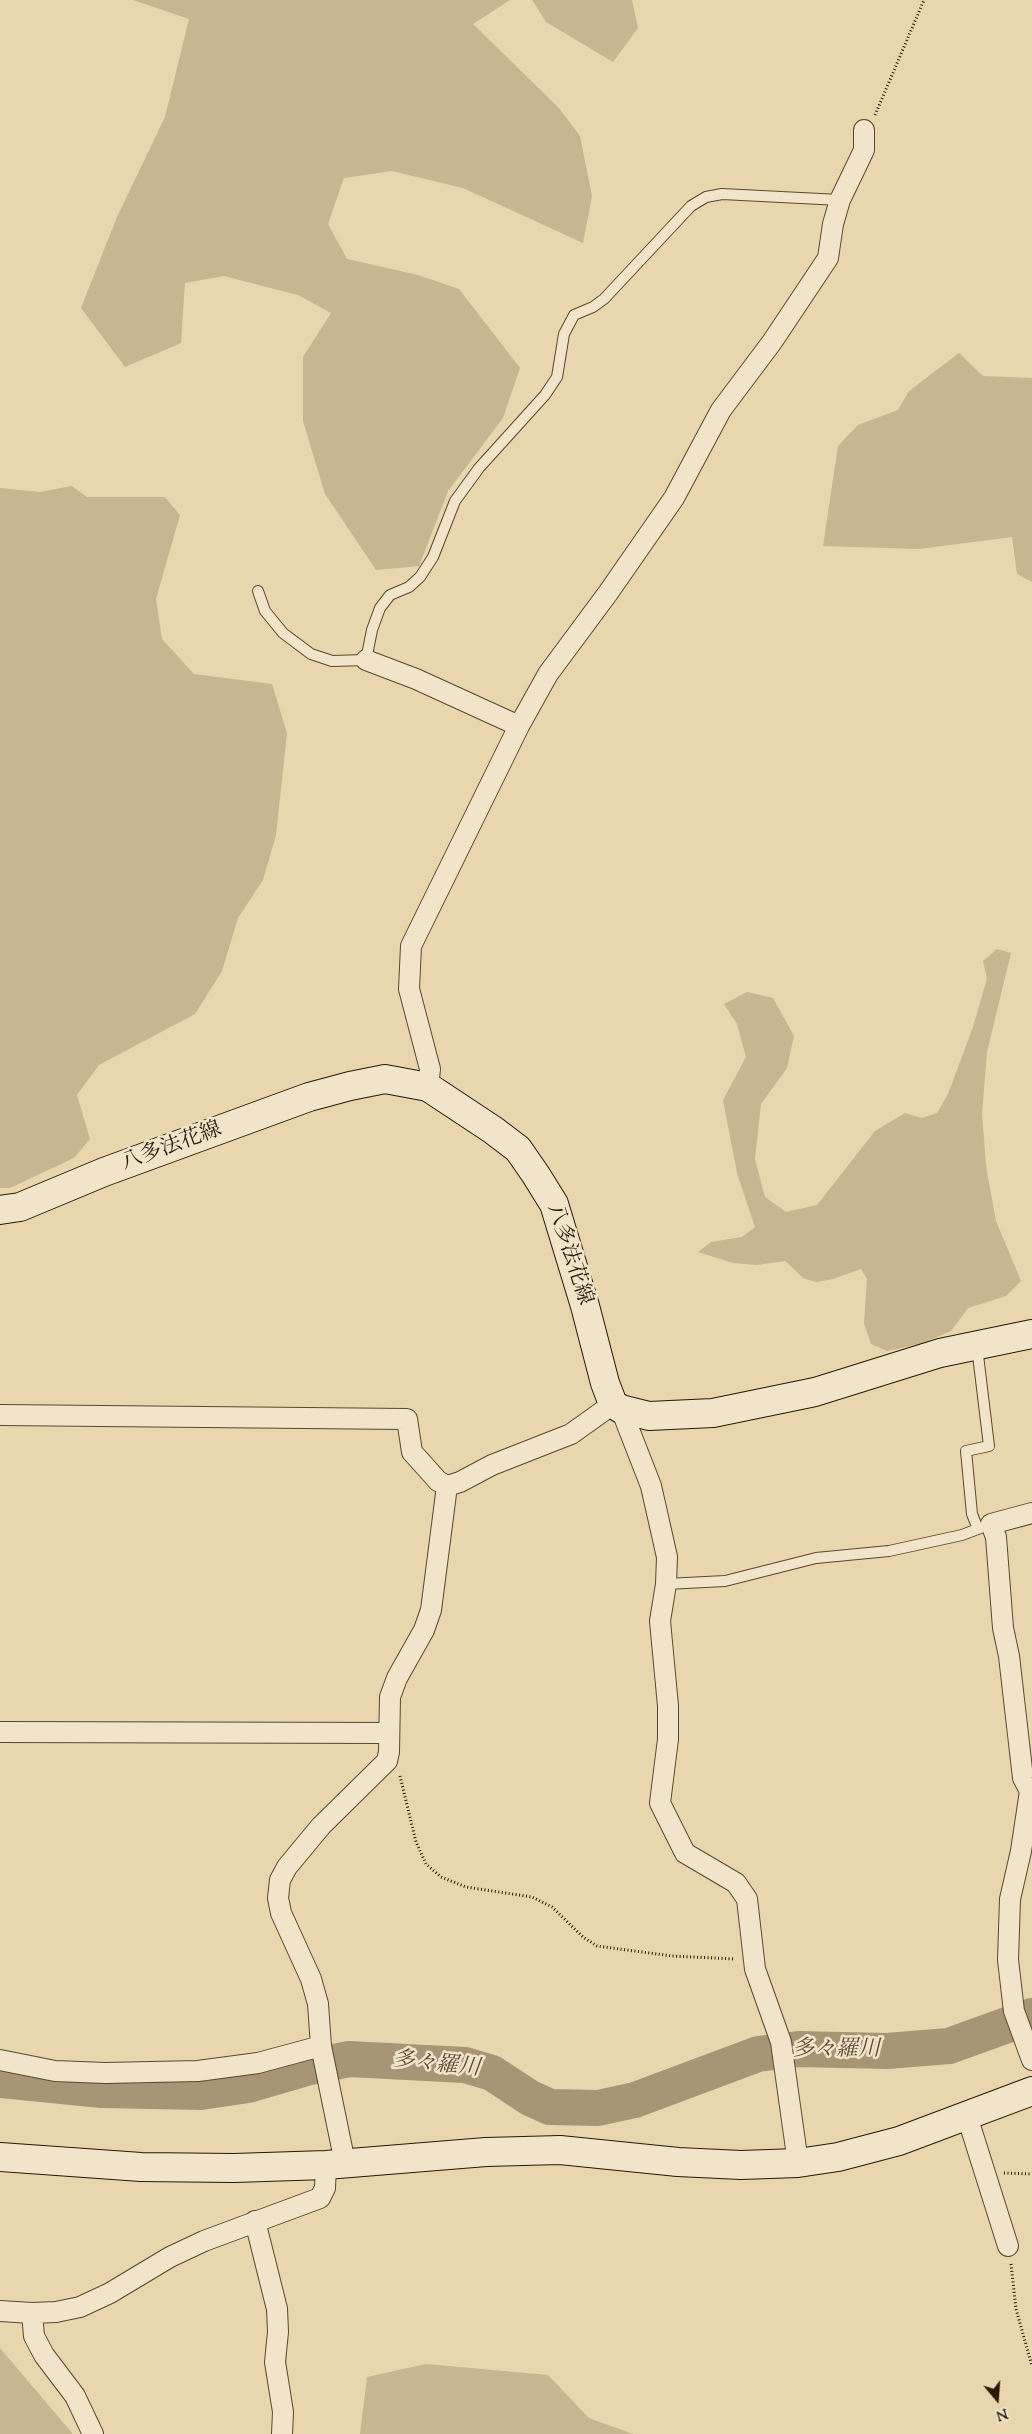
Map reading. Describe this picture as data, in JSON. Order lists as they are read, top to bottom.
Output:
{
  "streets": {
    "main road": ["八多法花線"]
  },
  "water": ["多々羅川"],
  "north": "bottom"
}
